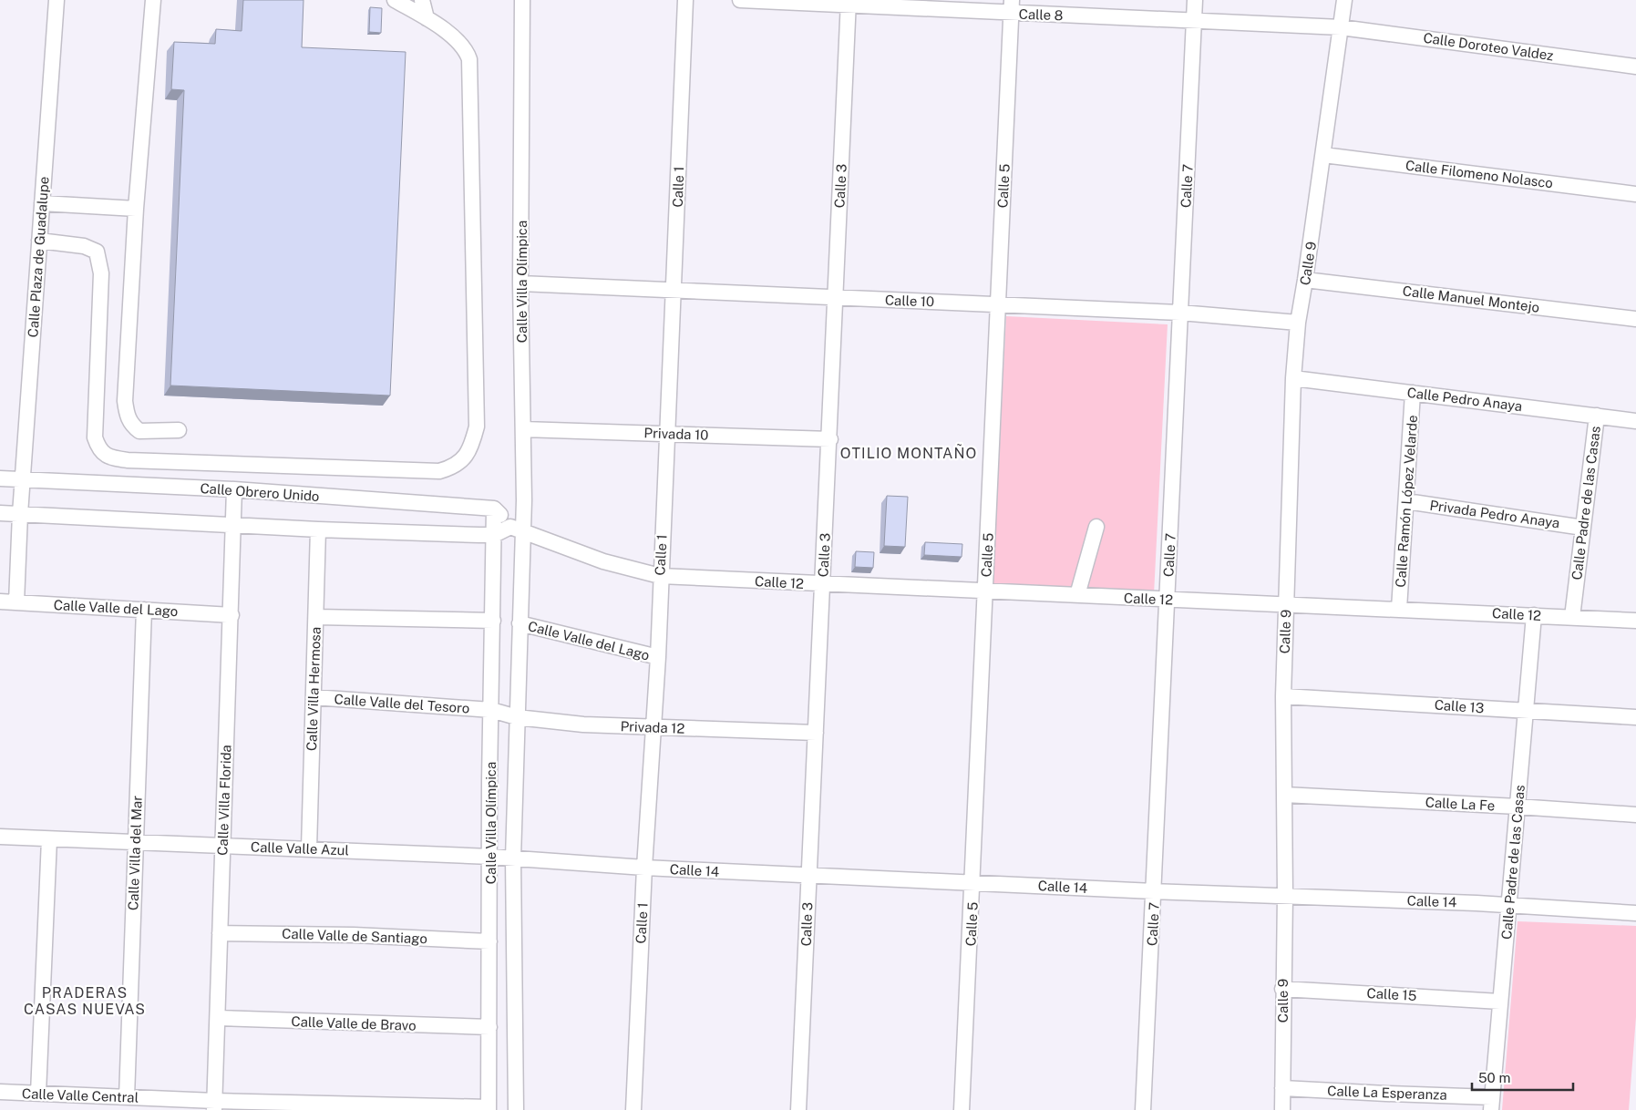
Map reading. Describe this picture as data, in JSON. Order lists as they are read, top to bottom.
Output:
{
  "streets": {
    "street": [
      "Calle 8",
      "Calle Doroteo Valdez",
      "Calle Filomeno Nolasco",
      "Calle 3",
      "Calle 5",
      "Calle 7",
      "Calle 1",
      "Calle Plaza de Guadalupe",
      "Calle 9",
      "Calle Villa Olímpica",
      "Calle Manuel Montejo",
      "Calle 10",
      "Calle Pedro Anaya",
      "Privada 10",
      "Calle Obrero Unido",
      "Calle Ramón López Velarde",
      "Calle Padre de las Casas",
      "Privada Pedro Anaya",
      "Calle 12",
      "Calle Valle del Lago",
      "Calle Villa Hermosa",
      "Calle Valle del Tesoro",
      "Calle 13",
      "Privada 12",
      "Calle Villa Florida",
      "Calle La Fe",
      "Calle Valle Azul",
      "Calle Villa del Mar",
      "Calle 14",
      "Calle Valle de Santiago",
      "Calle 15",
      "Calle Valle de Bravo",
      "Calle La Esperanza",
      "Calle Valle Central"
    ]
  },
  "crossings": [
    ["Calle 8", "Calle Doroteo Valdez"],
    ["Calle 8", "Calle 3"],
    ["Calle 8", "Calle 5"],
    ["Calle 8", "Calle 7"],
    ["Calle 8", "Calle 9"],
    ["Calle Doroteo Valdez", "Calle 9"],
    ["Calle Filomeno Nolasco", "Calle 9"],
    ["Calle 3", "Calle 10"],
    ["Calle 3", "Privada 10"],
    ["Calle 3", "Calle 12"],
    ["Calle 3", "Privada 12"],
    ["Calle 3", "Calle 14"],
    ["Calle 5", "Calle 10"],
    ["Calle 5", "Calle 12"],
    ["Calle 5", "Calle 14"],
    ["Calle 7", "Calle 10"],
    ["Calle 7", "Calle 12"],
    ["Calle 7", "Calle 14"],
    ["Calle 1", "Calle 10"],
    ["Calle 1", "Privada 10"],
    ["Calle 1", "Calle 12"],
    ["Calle 1", "Calle Valle del Lago"],
    ["Calle 1", "Privada 12"],
    ["Calle 1", "Calle 14"],
    ["Calle Plaza de Guadalupe", "Calle Obrero Unido"],
    ["Calle Plaza de Guadalupe", "Calle Valle del Lago"],
    ["Calle 9", "Calle Manuel Montejo"],
    ["Calle 9", "Calle 10"],
    ["Calle 9", "Calle Pedro Anaya"],
    ["Calle 9", "Calle 12"],
    ["Calle 9", "Calle 13"],
    ["Calle 9", "Calle La Fe"],
    ["Calle 9", "Calle 14"],
    ["Calle 9", "Calle 15"],
    ["Calle 9", "Calle La Esperanza"],
    ["Calle Villa Olímpica", "Calle 10"],
    ["Calle Villa Olímpica", "Privada 10"],
    ["Calle Villa Olímpica", "Calle Obrero Unido"],
    ["Calle Villa Olímpica", "Calle Valle del Lago"],
    ["Calle Villa Olímpica", "Calle Valle del Tesoro"],
    ["Calle Villa Olímpica", "Privada 12"],
    ["Calle Villa Olímpica", "Calle Valle Azul"],
    ["Calle Villa Olímpica", "Calle 14"],
    ["Calle Villa Olímpica", "Calle Valle de Santiago"],
    ["Calle Villa Olímpica", "Calle Valle de Bravo"],
    ["Calle Villa Olímpica", "Calle Valle Central"],
    ["Calle Pedro Anaya", "Calle Ramón López Velarde"],
    ["Calle Pedro Anaya", "Calle Padre de las Casas"],
    ["Calle Obrero Unido", "Calle Villa Florida"],
    ["Calle Ramón López Velarde", "Privada Pedro Anaya"],
    ["Calle Ramón López Velarde", "Calle 12"],
    ["Calle Padre de las Casas", "Privada Pedro Anaya"],
    ["Calle Padre de las Casas", "Calle 12"],
    ["Calle Padre de las Casas", "Calle 13"],
    ["Calle Padre de las Casas", "Calle La Fe"],
    ["Calle Padre de las Casas", "Calle 14"],
    ["Calle Padre de las Casas", "Calle 15"],
    ["Calle Padre de las Casas", "Calle La Esperanza"],
    ["Calle Valle del Lago", "Calle Villa Florida"],
    ["Calle Valle del Lago", "Calle Villa del Mar"],
    ["Calle Villa Hermosa", "Calle Valle del Tesoro"],
    ["Calle Villa Hermosa", "Calle Valle Azul"],
    ["Calle Valle del Tesoro", "Privada 12"],
    ["Calle Villa Florida", "Calle Valle Azul"],
    ["Calle Villa Florida", "Calle Valle de Santiago"],
    ["Calle Villa Florida", "Calle Valle de Bravo"],
    ["Calle Villa Florida", "Calle Valle Central"],
    ["Calle Valle Azul", "Calle Villa del Mar"],
    ["Calle Valle Azul", "Calle 14"],
    ["Calle Villa del Mar", "Calle Valle Central"]
  ],
  "districts": ["OTILIO MONTAÑO", "PRADERAS CASAS NUEVAS"],
  "scale_bar": "50 m"
}
